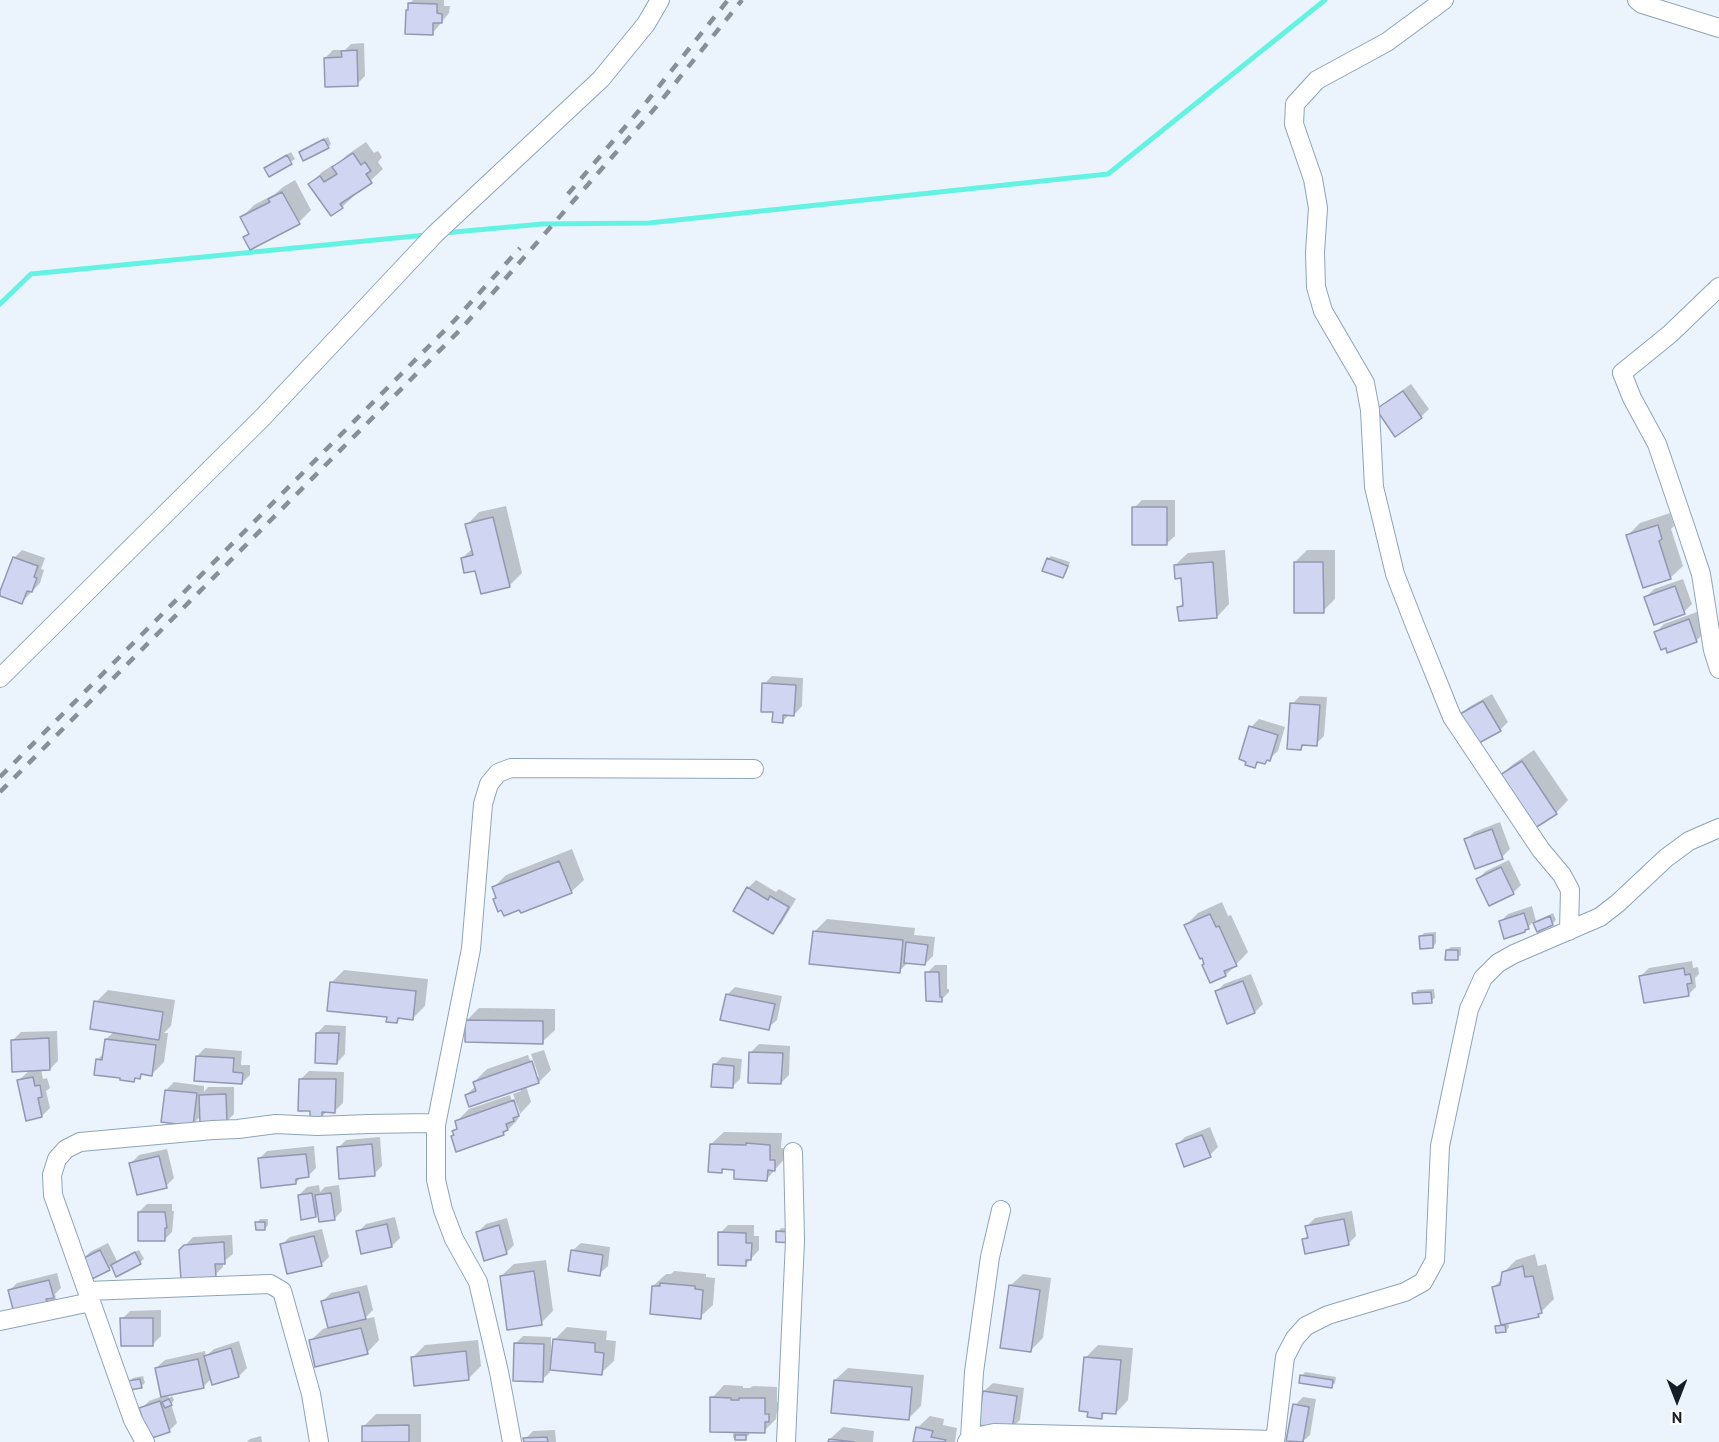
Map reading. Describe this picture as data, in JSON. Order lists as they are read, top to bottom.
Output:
{
  "north": "bottom"
}
